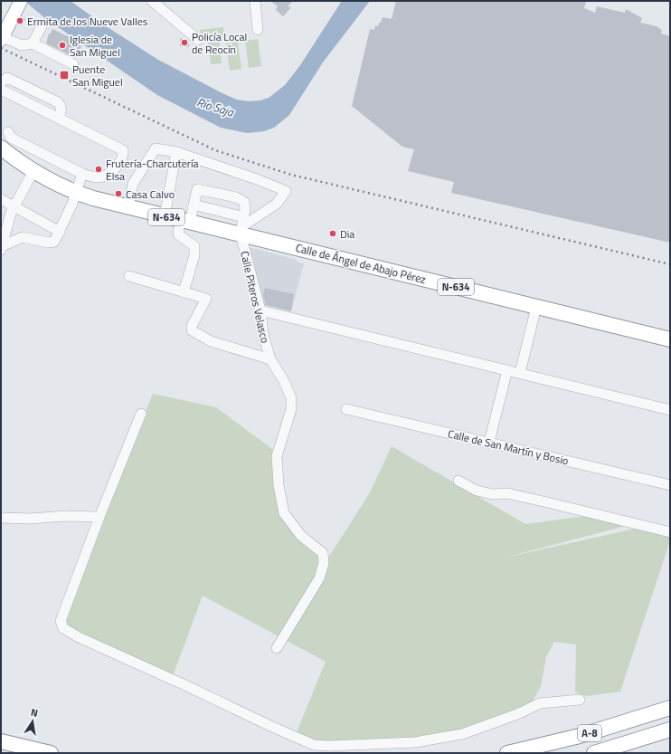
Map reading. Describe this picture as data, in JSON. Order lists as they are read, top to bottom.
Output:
{
  "streets": {
    "highway": ["N-634", "Calle de Ángel de Abajo Pérez", "A-8"],
    "street": ["Calle Piteros Velasco", "Calle de San Martín y Bosio"]
  },
  "crossings": [
    ["N-634", "Calle de Ángel de Abajo Pérez"],
    ["Calle de Ángel de Abajo Pérez", "Calle Piteros Velasco"]
  ],
  "water": ["Río Saja"],
  "places": {
    "other": [
      "Ermita de los Nueve Valles",
      "Policía Local de Reocín",
      "Iglesia de San Miguel",
      "Frutería-Charcutería Elsa",
      "Casa Calvo",
      "Dia"
    ],
    "transit": ["Puente San Miguel"]
  },
  "north": "top"
}
